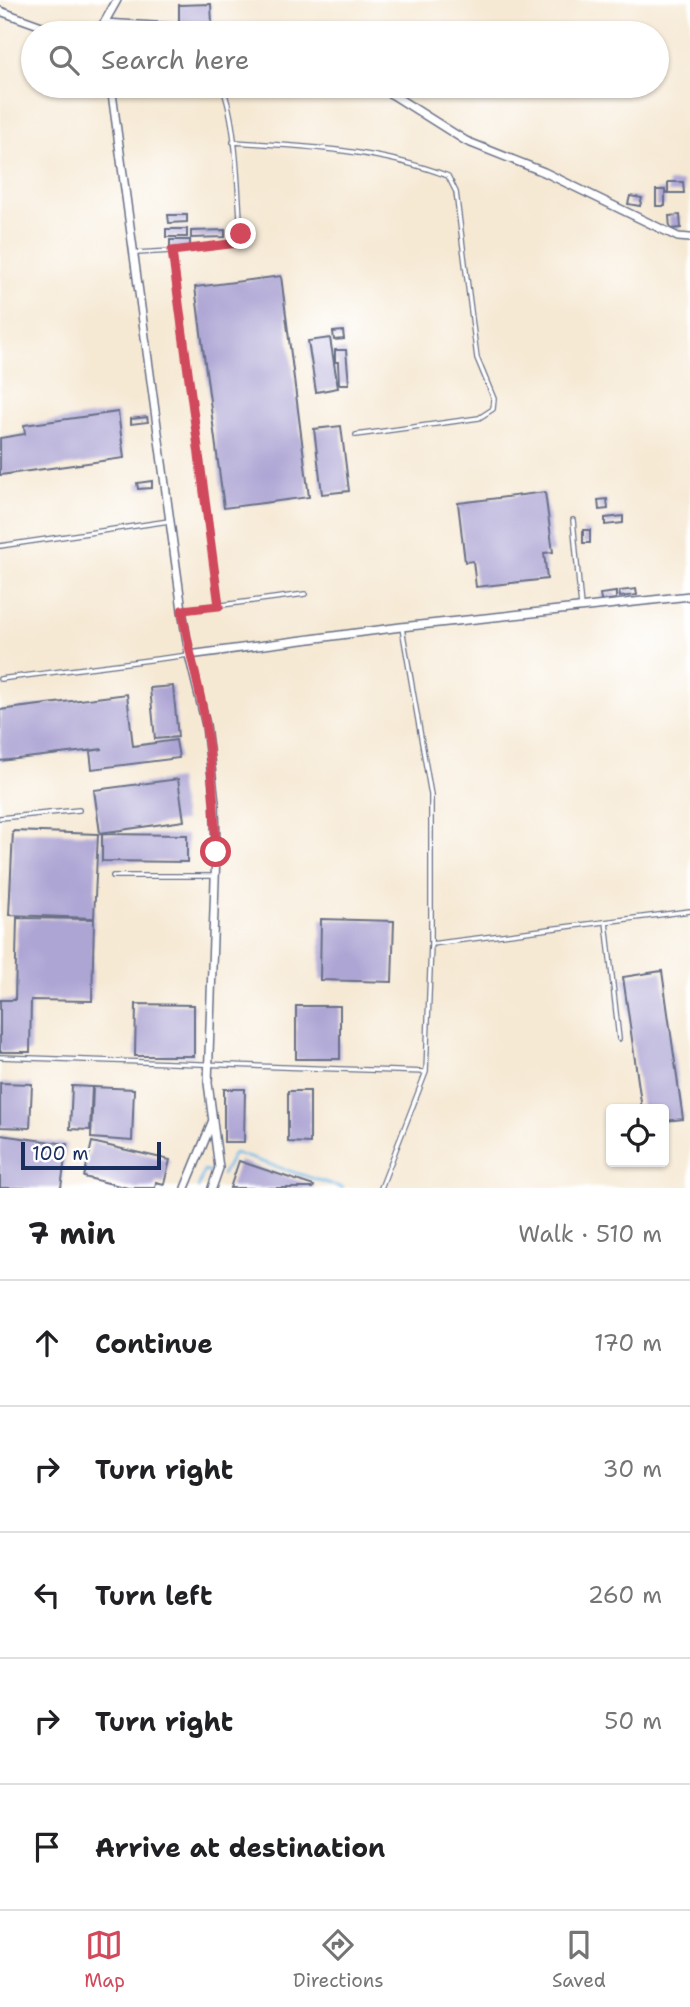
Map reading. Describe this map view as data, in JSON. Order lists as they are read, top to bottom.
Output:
{
  "scale_bar": "100 m",
  "page": {
    "search": "Search here",
    "scale": "100 m",
    "heading": ["7 min", "Walk · 510 m"],
    "list": [
      ["Continue", "170 m"],
      ["Turn right", "30 m"],
      ["Turn left", "260 m"],
      ["Turn right", "50 m"],
      "Arrive at destination"
    ],
    "nav": ["Map", "Directions", "Saved"]
  }
}
